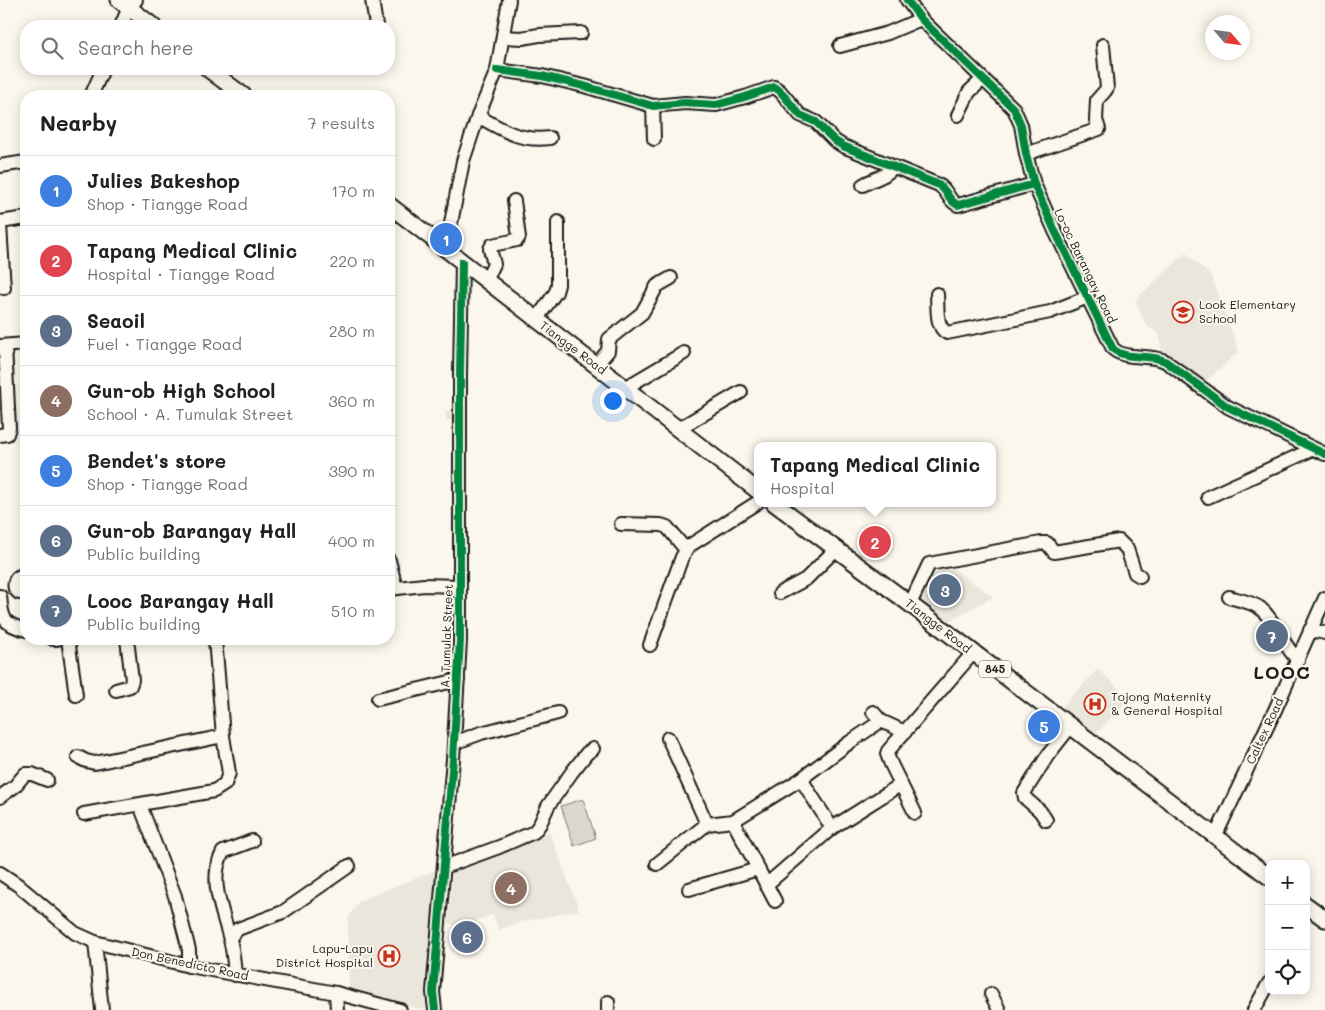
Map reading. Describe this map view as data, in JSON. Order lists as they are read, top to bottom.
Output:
{
  "streets": {
    "main road": ["Tiangge Road", "845"],
    "street": [
      "Lo-oc Barangay Road",
      "A. Tumulak Street",
      "Caltex Road",
      "Don Benedicto Road"
    ]
  },
  "crossings": [
    ["Tiangge Road", "A. Tumulak Street"],
    ["Tiangge Road", "Caltex Road"]
  ],
  "districts": ["LOOC"],
  "places": {
    "school or university": ["Look Elementary School"],
    "hospital": ["Tojong Maternity & General Hospital", "Lapu-Lapu District Hospital"]
  },
  "north": "bottom right",
  "page": {
    "search": "Search here",
    "heading": ["Nearby", "7 results"],
    "list": [
      {
        "mark": "1",
        "name": "Julies Bakeshop",
        "note": "Shop · Tiangge Road",
        "value": "170 m"
      },
      {
        "mark": "2",
        "name": "Tapang Medical Clinic",
        "note": "Hospital · Tiangge Road",
        "value": "220 m"
      },
      {
        "mark": "3",
        "name": "Seaoil",
        "note": "Fuel · Tiangge Road",
        "value": "280 m"
      },
      {
        "mark": "4",
        "name": "Gun-ob High School",
        "note": "School · A. Tumulak Street",
        "value": "360 m"
      },
      {
        "mark": "5",
        "name": "Bendet's store",
        "note": "Shop · Tiangge Road",
        "value": "390 m"
      },
      {
        "mark": "6",
        "name": "Gun-ob Barangay Hall",
        "note": "Public building",
        "value": "400 m"
      },
      {
        "mark": "7",
        "name": "Looc Barangay Hall",
        "note": "Public building",
        "value": "510 m"
      }
    ],
    "pins": [
      "1",
      "2",
      "3",
      "7",
      "5",
      "4",
      "6"
    ],
    "popup": ["Tapang Medical Clinic", "Hospital"],
    "map_buttons": ["+", "−"]
  }
}
